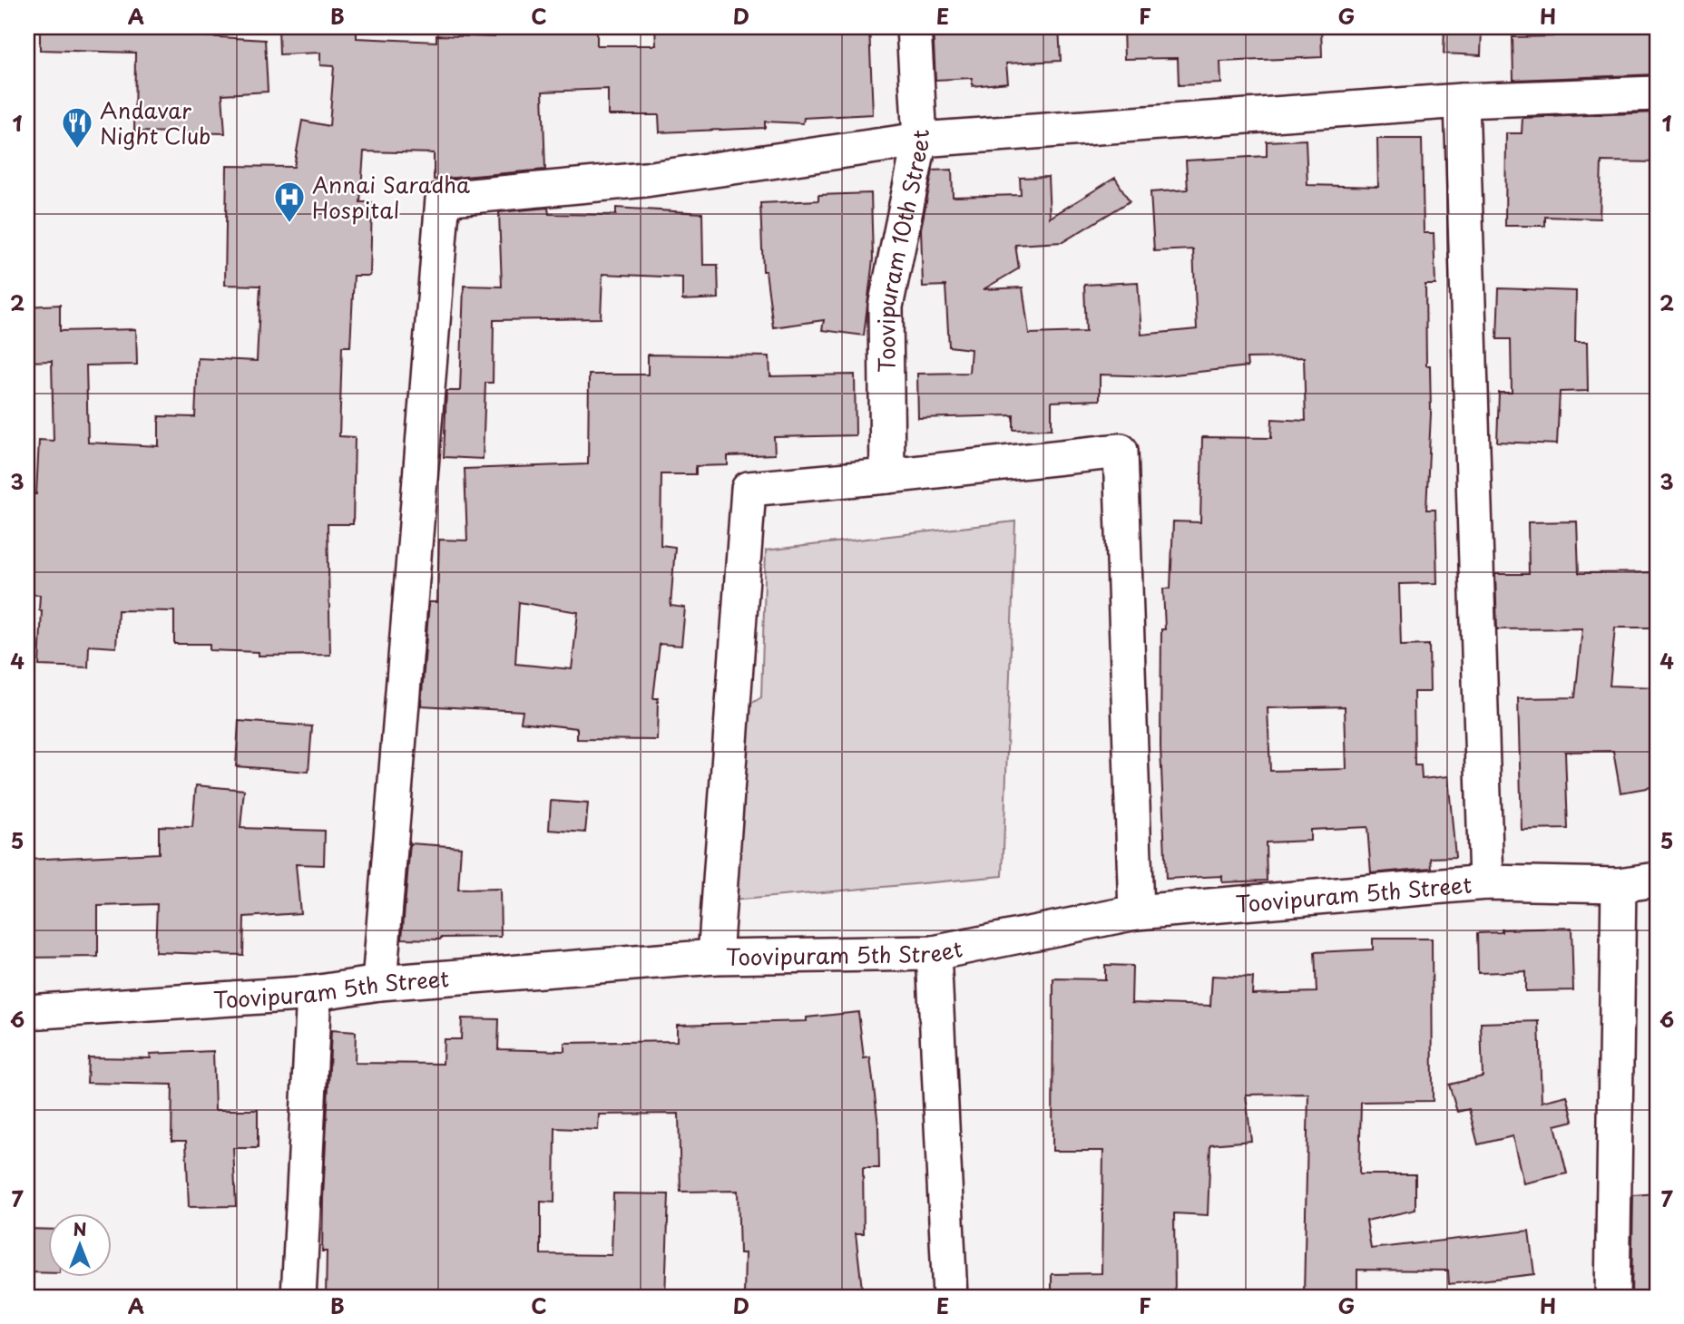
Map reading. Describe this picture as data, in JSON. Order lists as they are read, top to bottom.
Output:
{
  "streets": {
    "street": ["Toovipuram 10th Street", "Toovipuram 5th Street"]
  },
  "places": {
    "restaurant": ["Andavar Night Club"],
    "hospital": ["Annai Saradha Hospital"]
  },
  "north": "top",
  "grid": {
    "columns": [
      "A",
      "B",
      "C",
      "D",
      "E",
      "F",
      "G",
      "H"
    ],
    "rows": [
      "1",
      "2",
      "3",
      "4",
      "5",
      "6",
      "7"
    ]
  }
}
